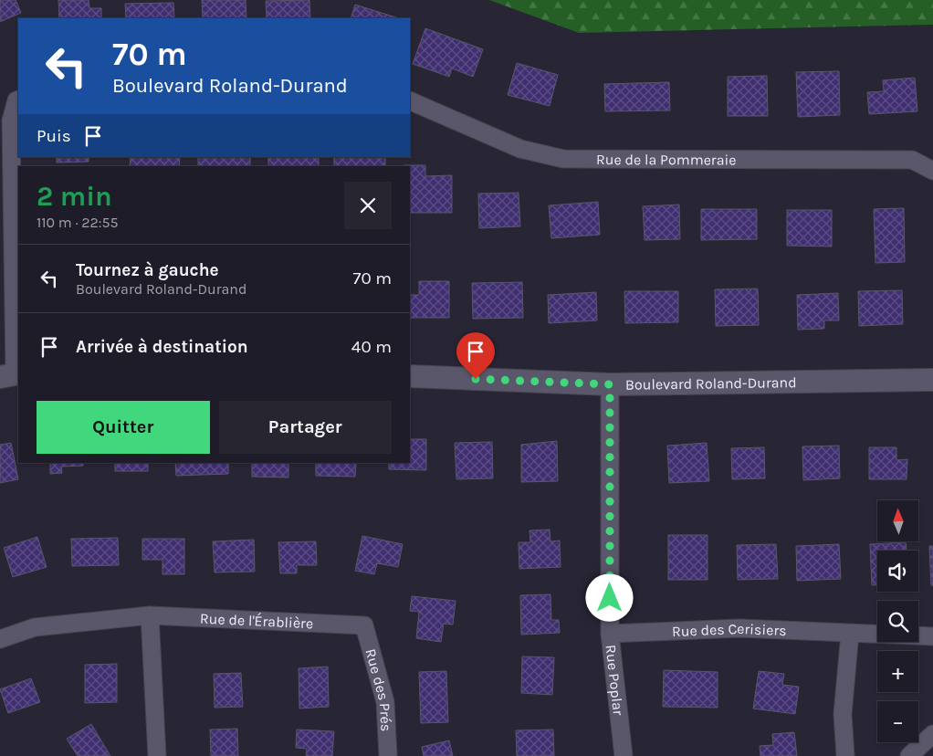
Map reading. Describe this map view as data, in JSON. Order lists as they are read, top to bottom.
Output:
{
  "streets": {
    "street": [
      "Rue de la Pommeraie",
      "Boulevard Roland-Durand",
      "Rue de l'Érablière",
      "Rue des Cerisiers",
      "Rue Poplar",
      "Rue des Prés"
    ]
  },
  "crossings": [
    ["Boulevard Roland-Durand", "Rue Poplar"],
    ["Rue de l'Érablière", "Rue des Prés"],
    ["Rue des Cerisiers", "Rue Poplar"]
  ],
  "north": "top",
  "page": {
    "turn": ["70 m", "Boulevard Roland-Durand"],
    "then": "Puis",
    "heading": ["2 min", "110 m · 22:55"],
    "list": [
      {
        "name": "Tournez à gauche",
        "note": "Boulevard Roland-Durand",
        "value": "70 m"
      },
      {
        "name": "Arrivée à destination",
        "value": "40 m"
      }
    ],
    "buttons": ["Quitter", "Partager"],
    "map_buttons": ["+", "−"]
  }
}
